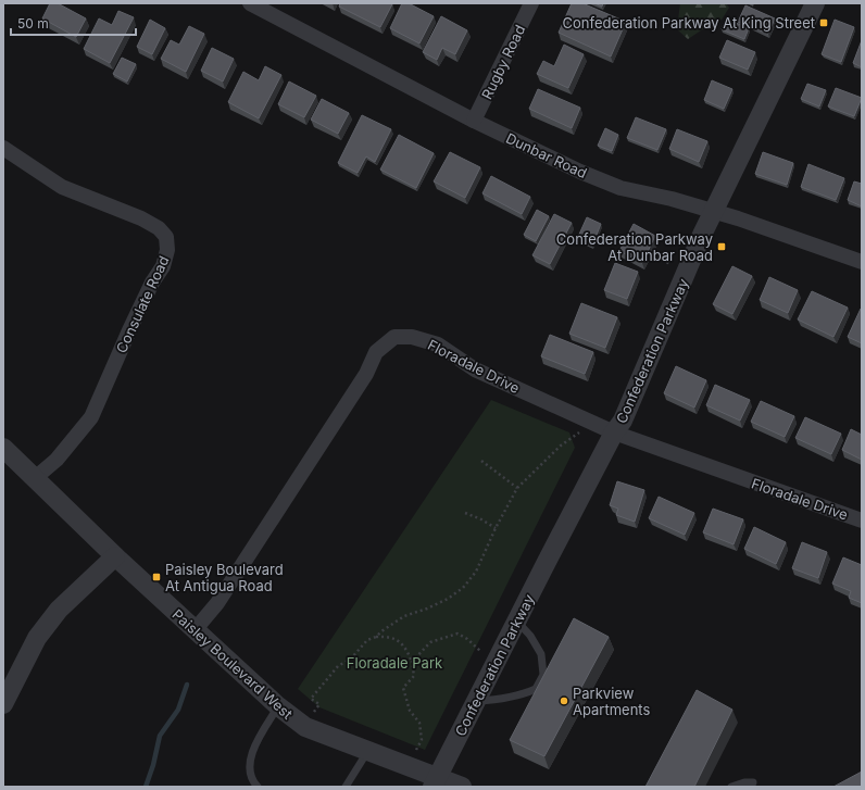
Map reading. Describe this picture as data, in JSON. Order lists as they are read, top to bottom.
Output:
{
  "streets": {
    "street": [
      "Rugby Road",
      "Dunbar Road",
      "Consulate Road",
      "Confederation Parkway",
      "Floradale Drive",
      "Paisley Boulevard West"
    ]
  },
  "crossings": [
    ["Rugby Road", "Dunbar Road"],
    ["Dunbar Road", "Confederation Parkway"],
    ["Consulate Road", "Paisley Boulevard West"],
    ["Confederation Parkway", "Floradale Drive"],
    ["Confederation Parkway", "Paisley Boulevard West"],
    ["Floradale Drive", "Paisley Boulevard West"]
  ],
  "parks": ["Floradale Park"],
  "places": {
    "transit": ["Confederation Parkway At King Street", "Confederation Parkway At Dunbar Road", "Paisley Boulevard At Antigua Road"],
    "other": ["Parkview Apartments"]
  },
  "scale_bar": "50 m"
}
